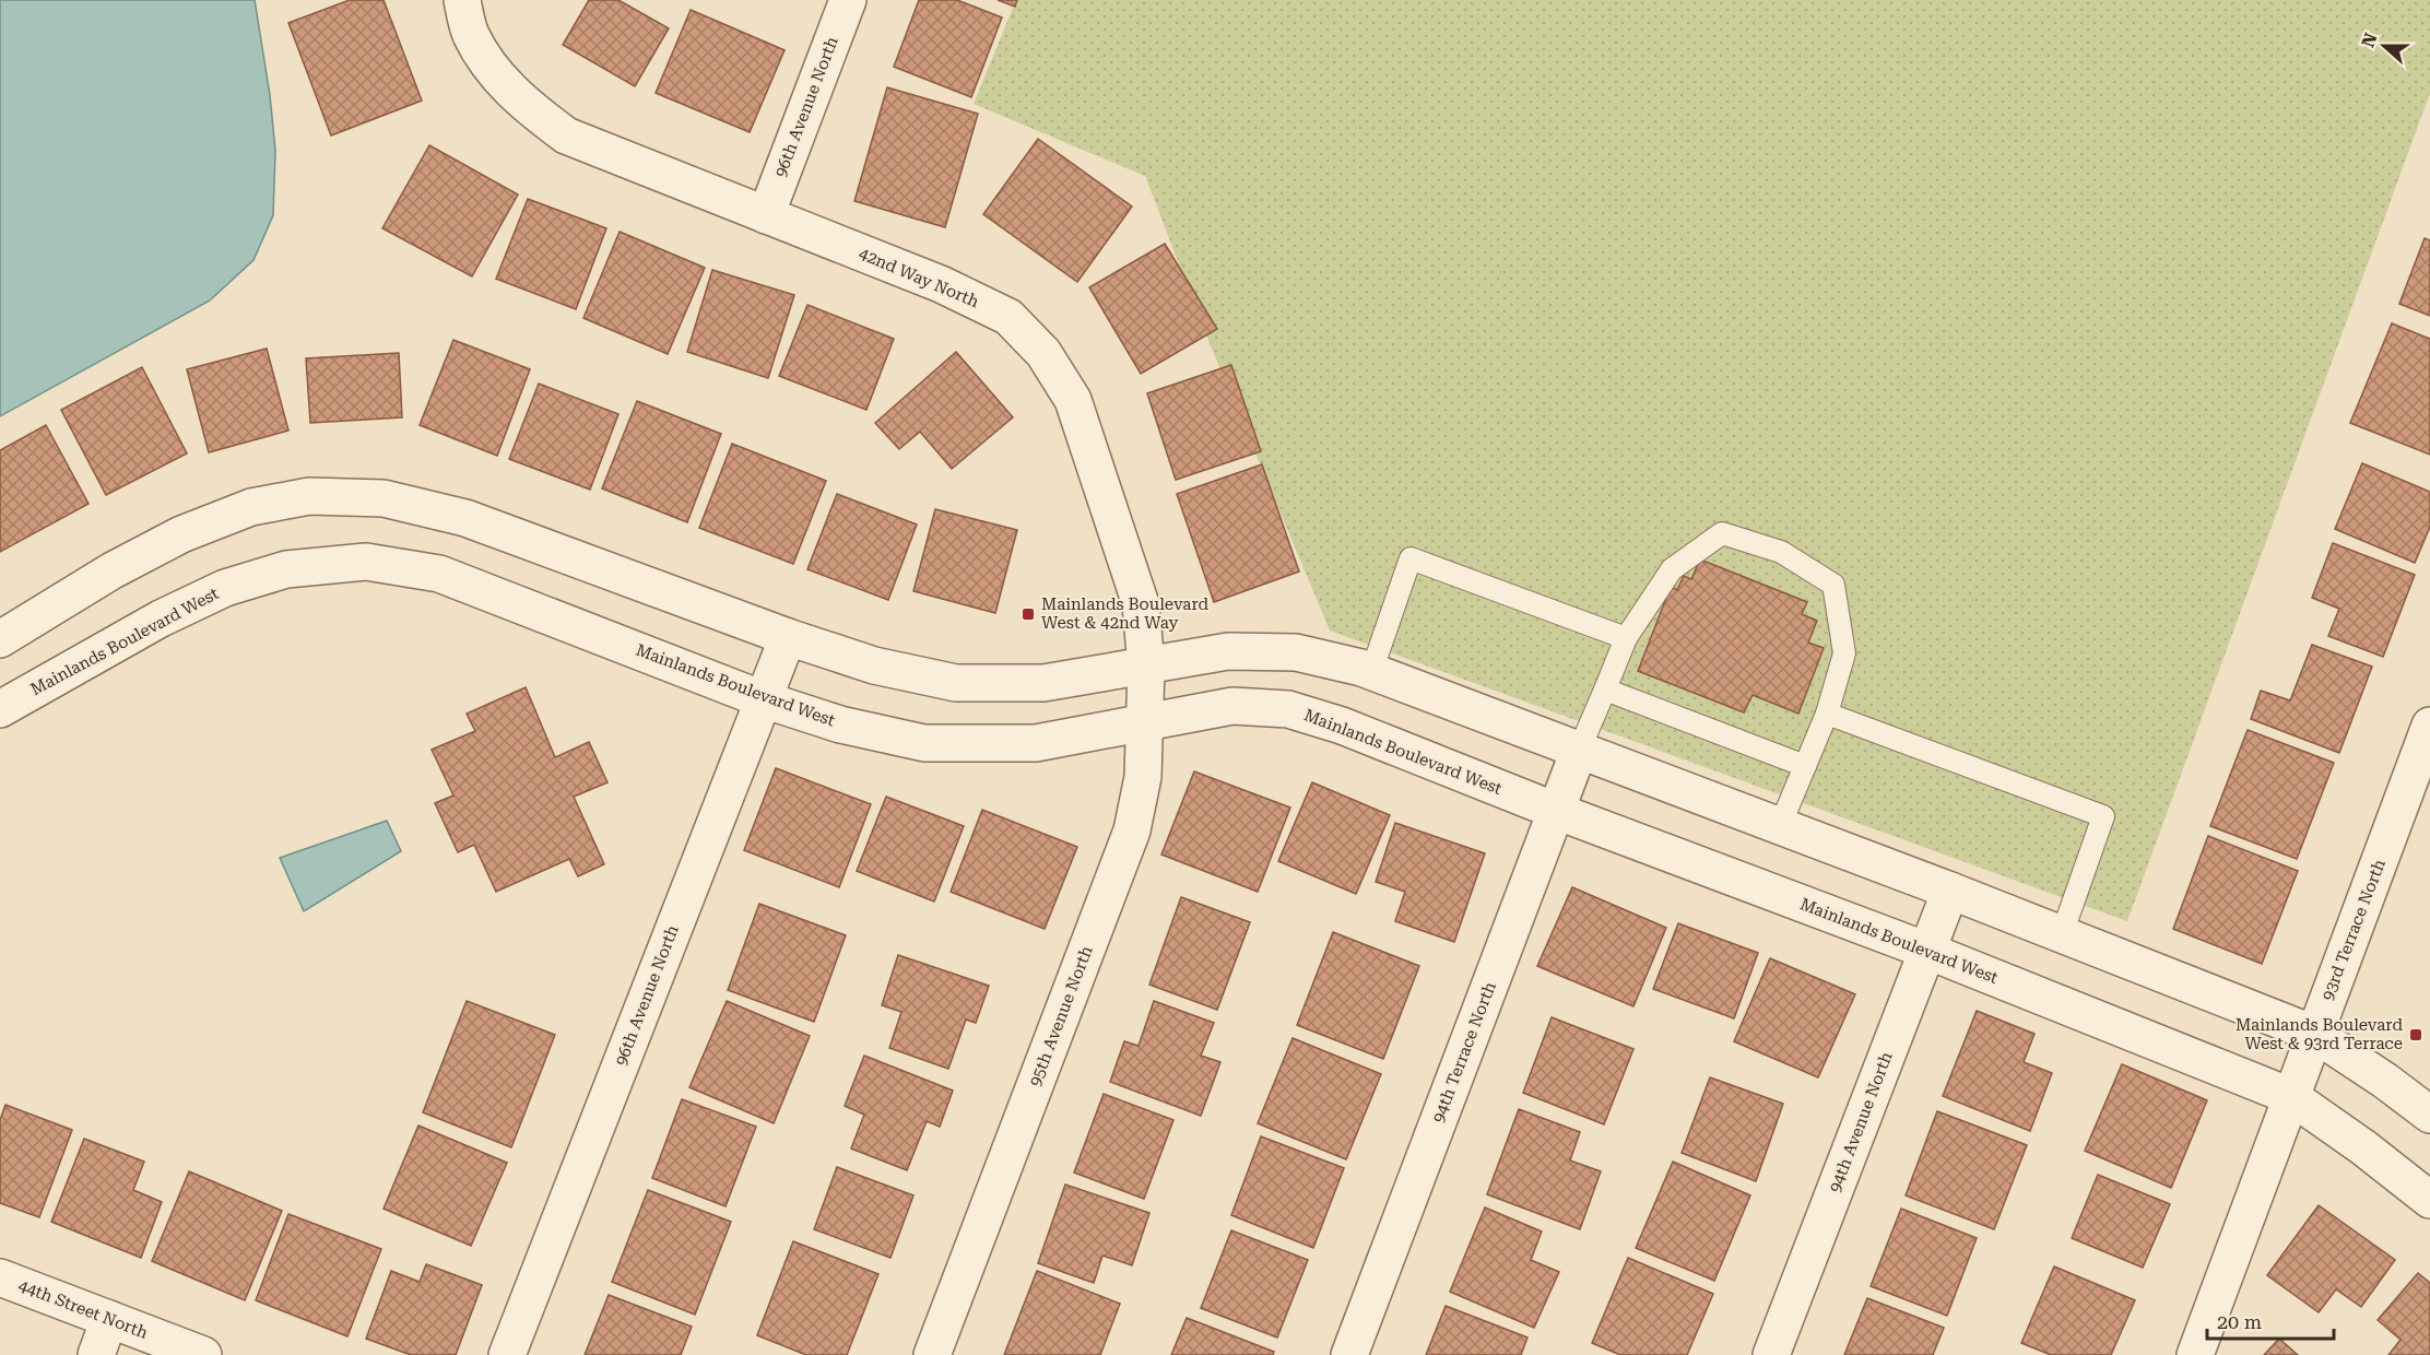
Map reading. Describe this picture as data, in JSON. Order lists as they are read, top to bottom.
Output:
{
  "streets": {
    "street": [
      "96th Avenue North",
      "42nd Way North",
      "Mainlands Boulevard West",
      "93rd Terrace North",
      "95th Avenue North",
      "94th Terrace North",
      "94th Avenue North",
      "44th Street North"
    ]
  },
  "crossings": [
    ["96th Avenue North", "42nd Way North"],
    ["96th Avenue North", "Mainlands Boulevard West"],
    ["42nd Way North", "95th Avenue North"],
    ["Mainlands Boulevard West", "93rd Terrace North"],
    ["Mainlands Boulevard West", "95th Avenue North"],
    ["Mainlands Boulevard West", "94th Terrace North"],
    ["Mainlands Boulevard West", "94th Avenue North"]
  ],
  "places": {
    "transit": ["Mainlands Boulevard West & 42nd Way", "Mainlands Boulevard West & 93rd Terrace"]
  },
  "scale_bar": "20 m",
  "north": "left"
}
